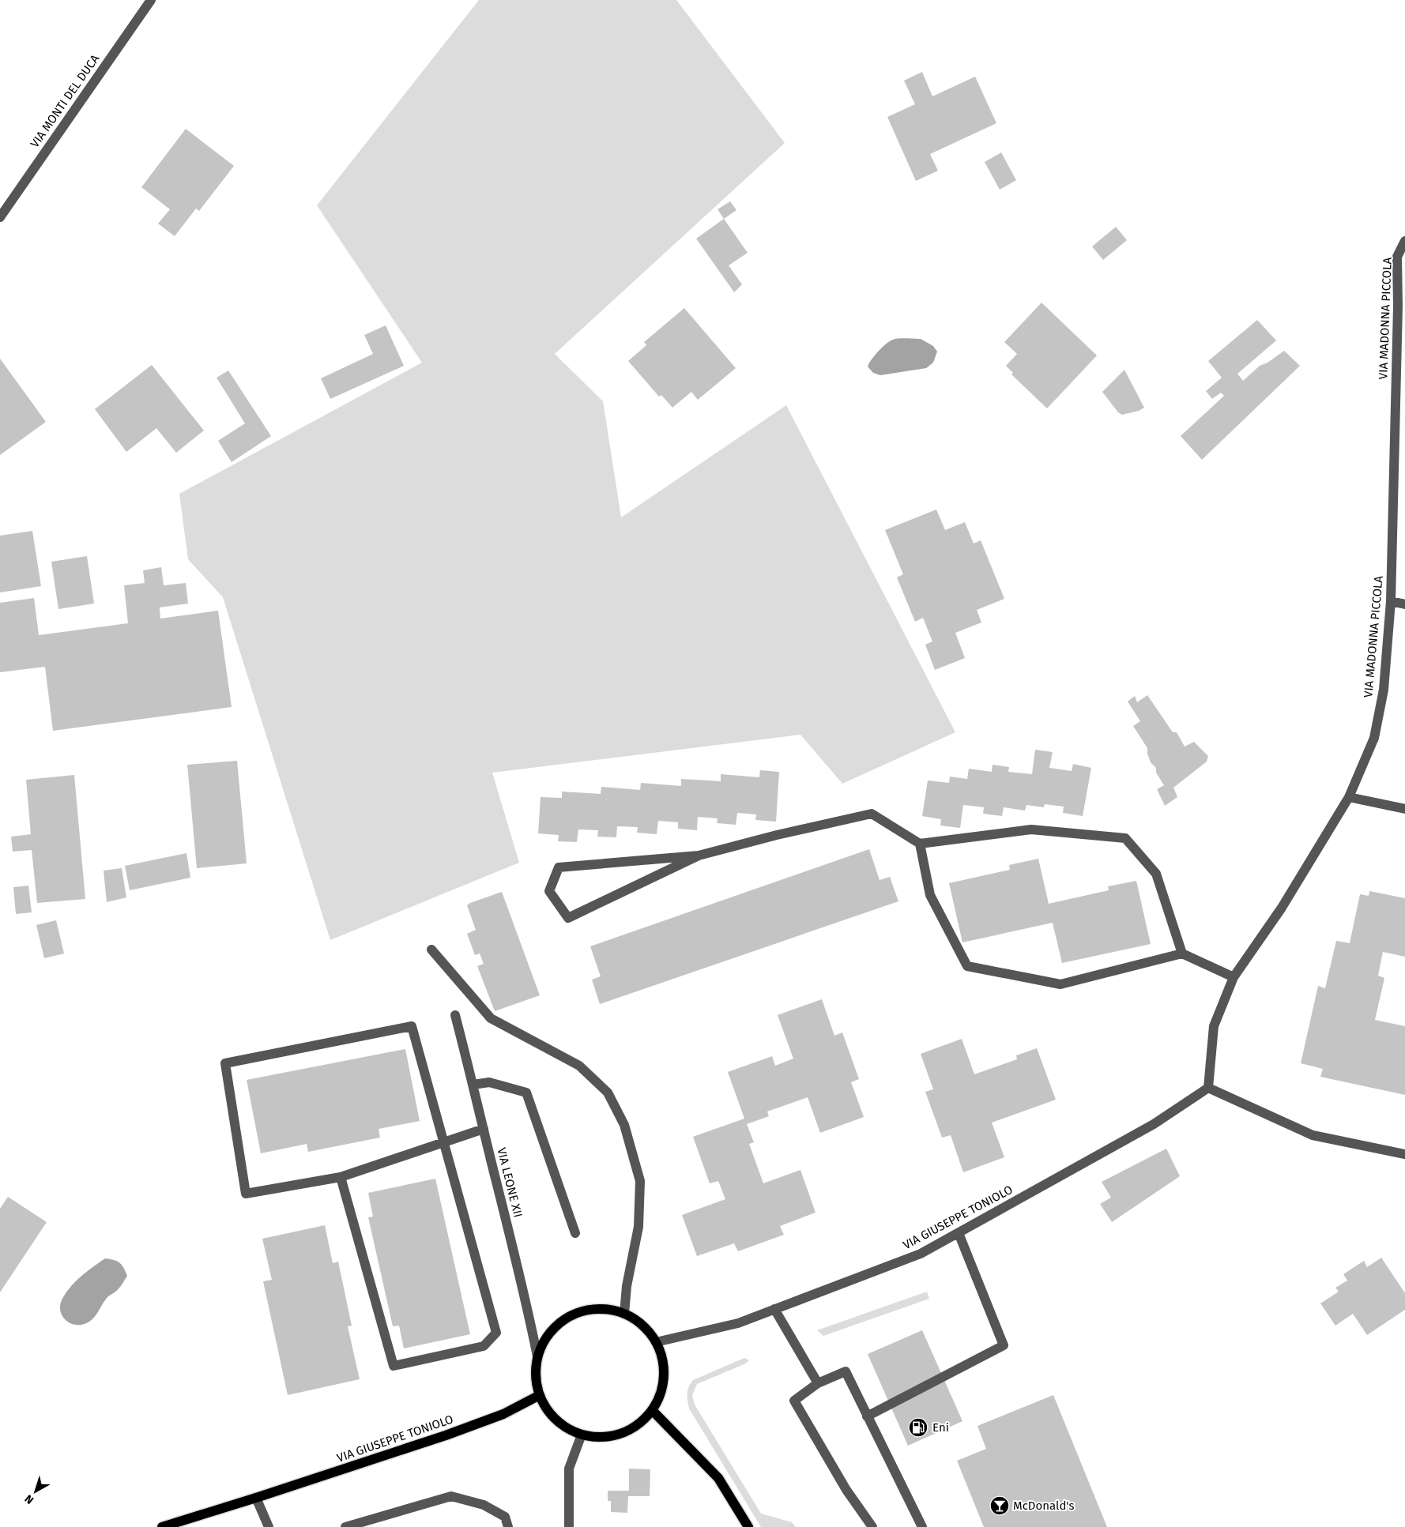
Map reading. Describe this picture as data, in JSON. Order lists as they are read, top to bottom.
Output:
{
  "streets": {
    "main road": ["VIA GIUSEPPE TONIOLO"],
    "street": ["VIA MONTI DEL DUCA", "VIA MADONNA PICCOLA", "VIA LEONE XII"]
  },
  "crossings": [
    ["VIA MADONNA PICCOLA", "VIA GIUSEPPE TONIOLO"],
    ["VIA LEONE XII", "VIA GIUSEPPE TONIOLO"]
  ],
  "places": {
    "fuel station": ["Eni"],
    "bar": ["McDonald's"]
  },
  "north": "bottom left"
}
